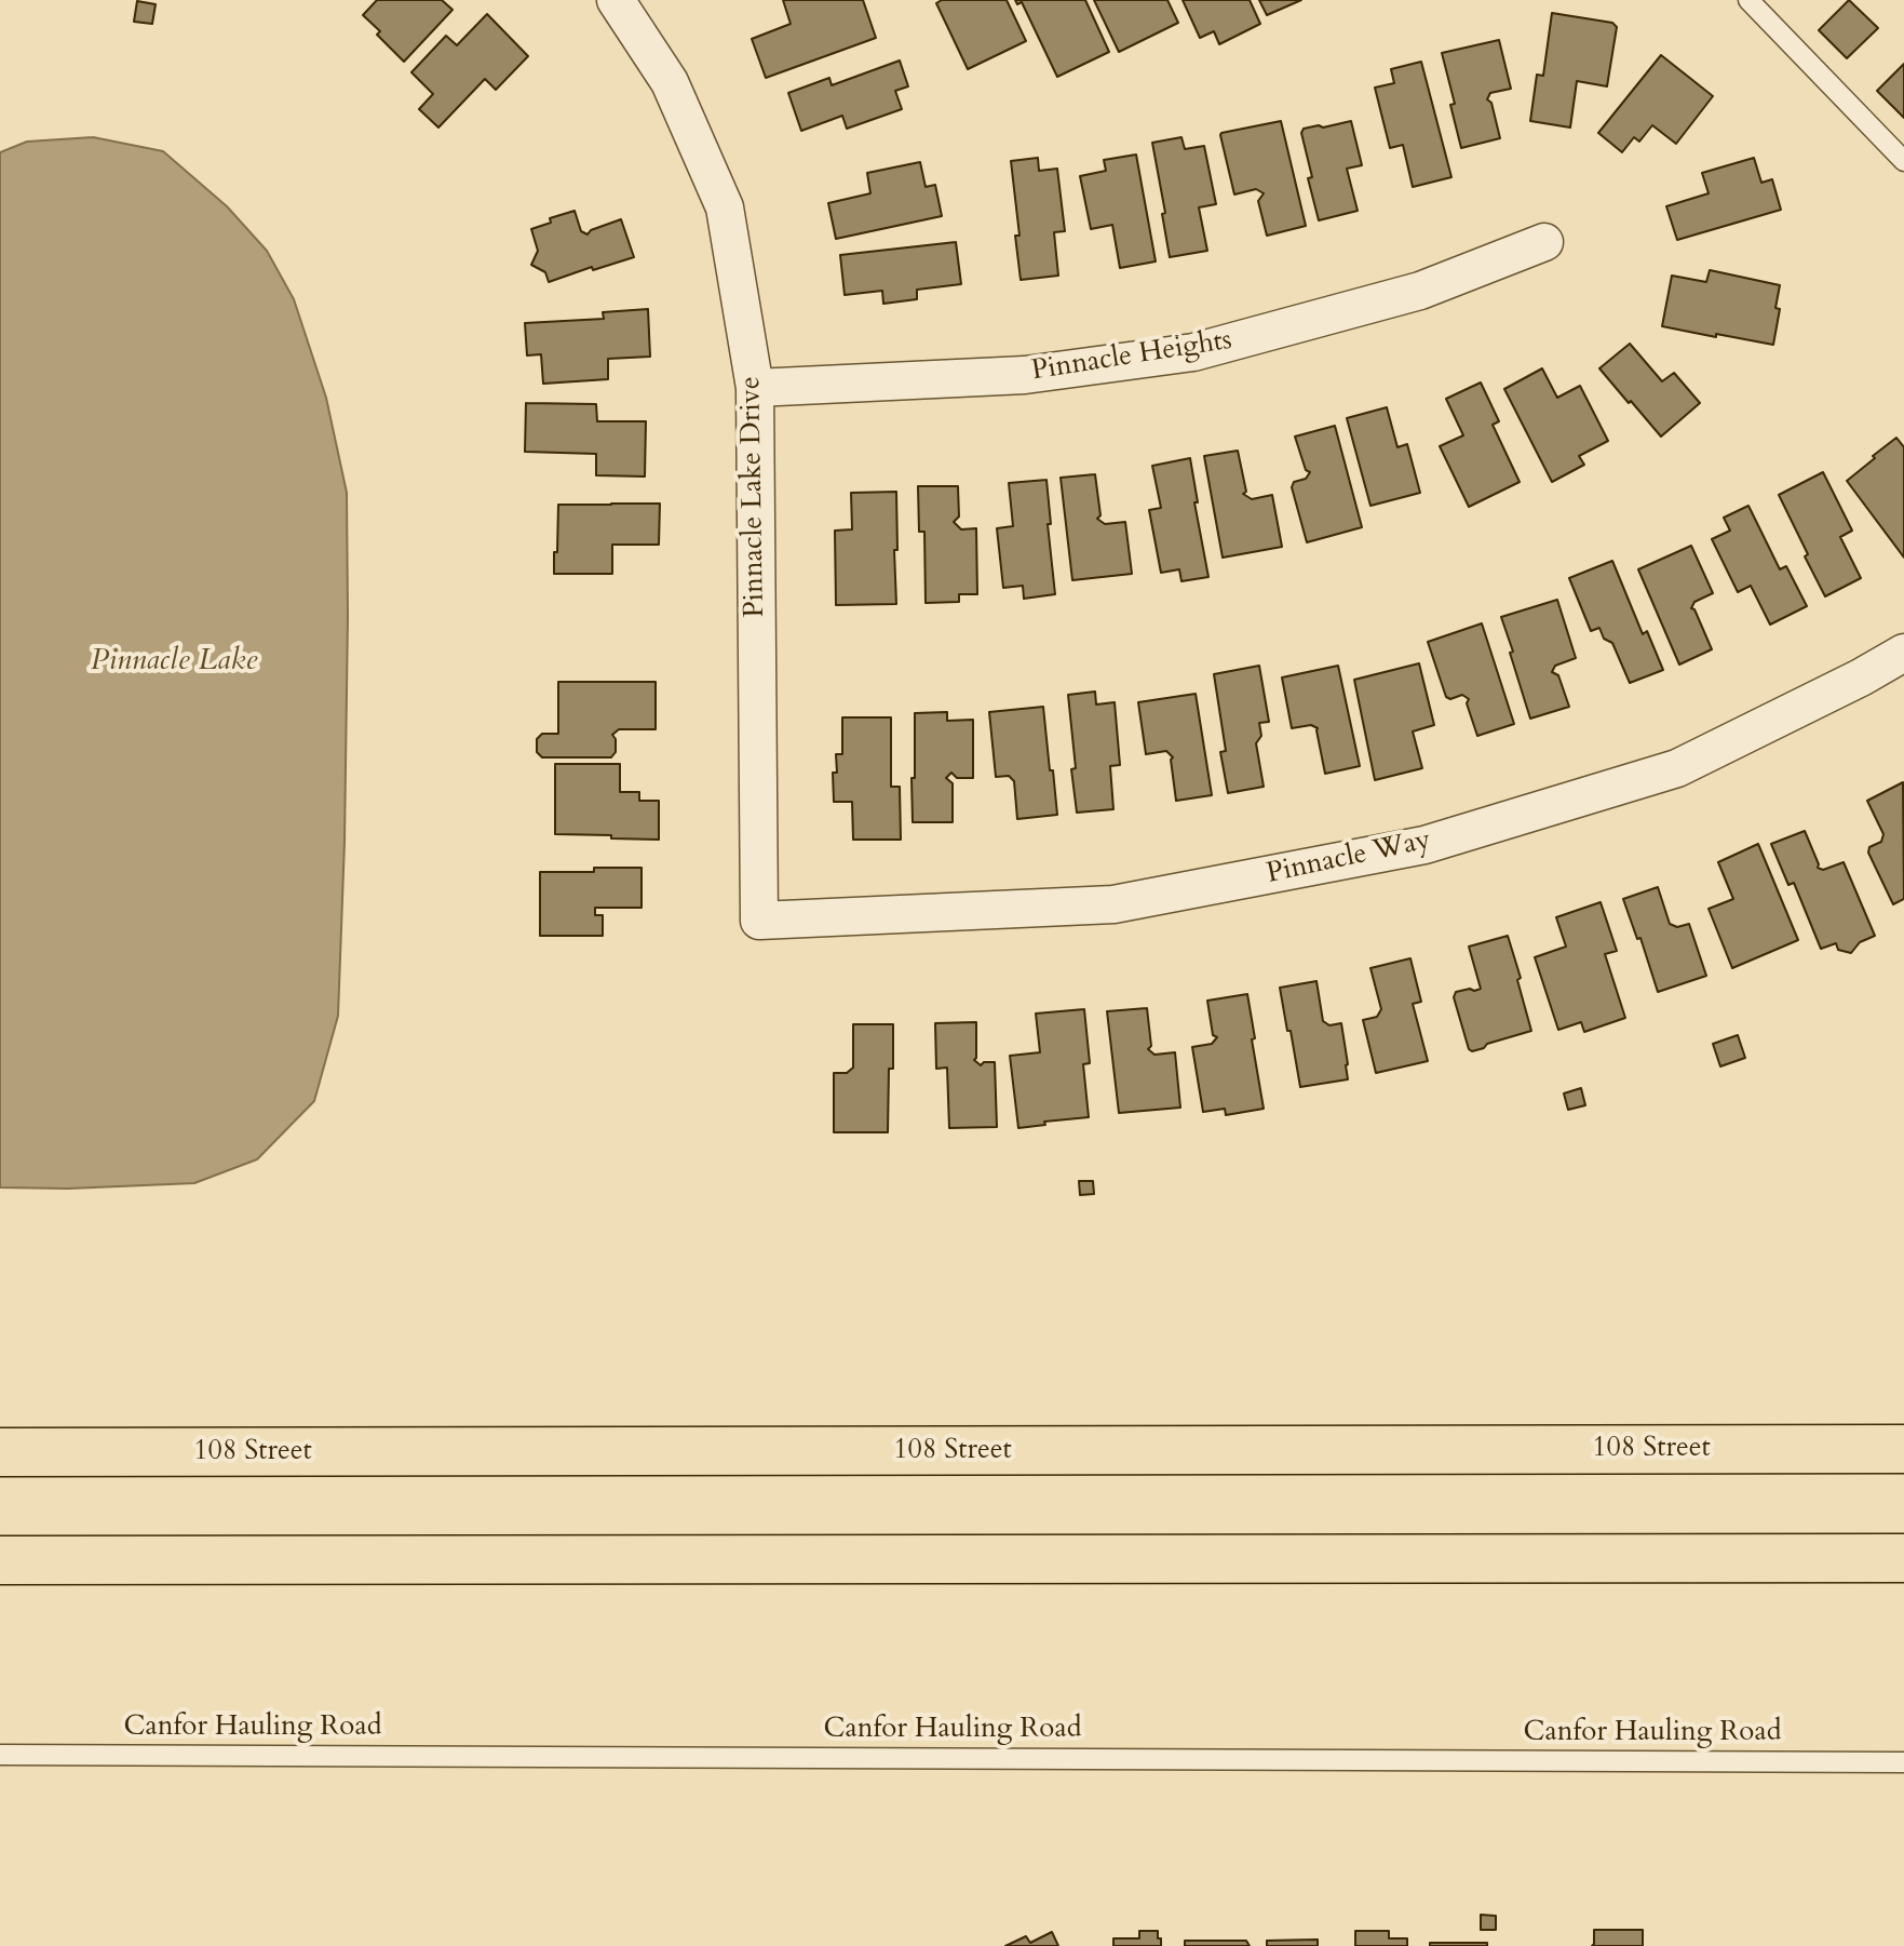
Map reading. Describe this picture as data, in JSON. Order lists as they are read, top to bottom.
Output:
{
  "streets": {
    "main road": ["108 Street"],
    "street": ["Pinnacle Heights", "Pinnacle Lake Drive", "Pinnacle Way"],
    "lane": ["Canfor Hauling Road"]
  },
  "crossings": [
    ["Pinnacle Heights", "Pinnacle Lake Drive"],
    ["Pinnacle Lake Drive", "Pinnacle Way"]
  ],
  "water": ["Pinnacle Lake"]
}
